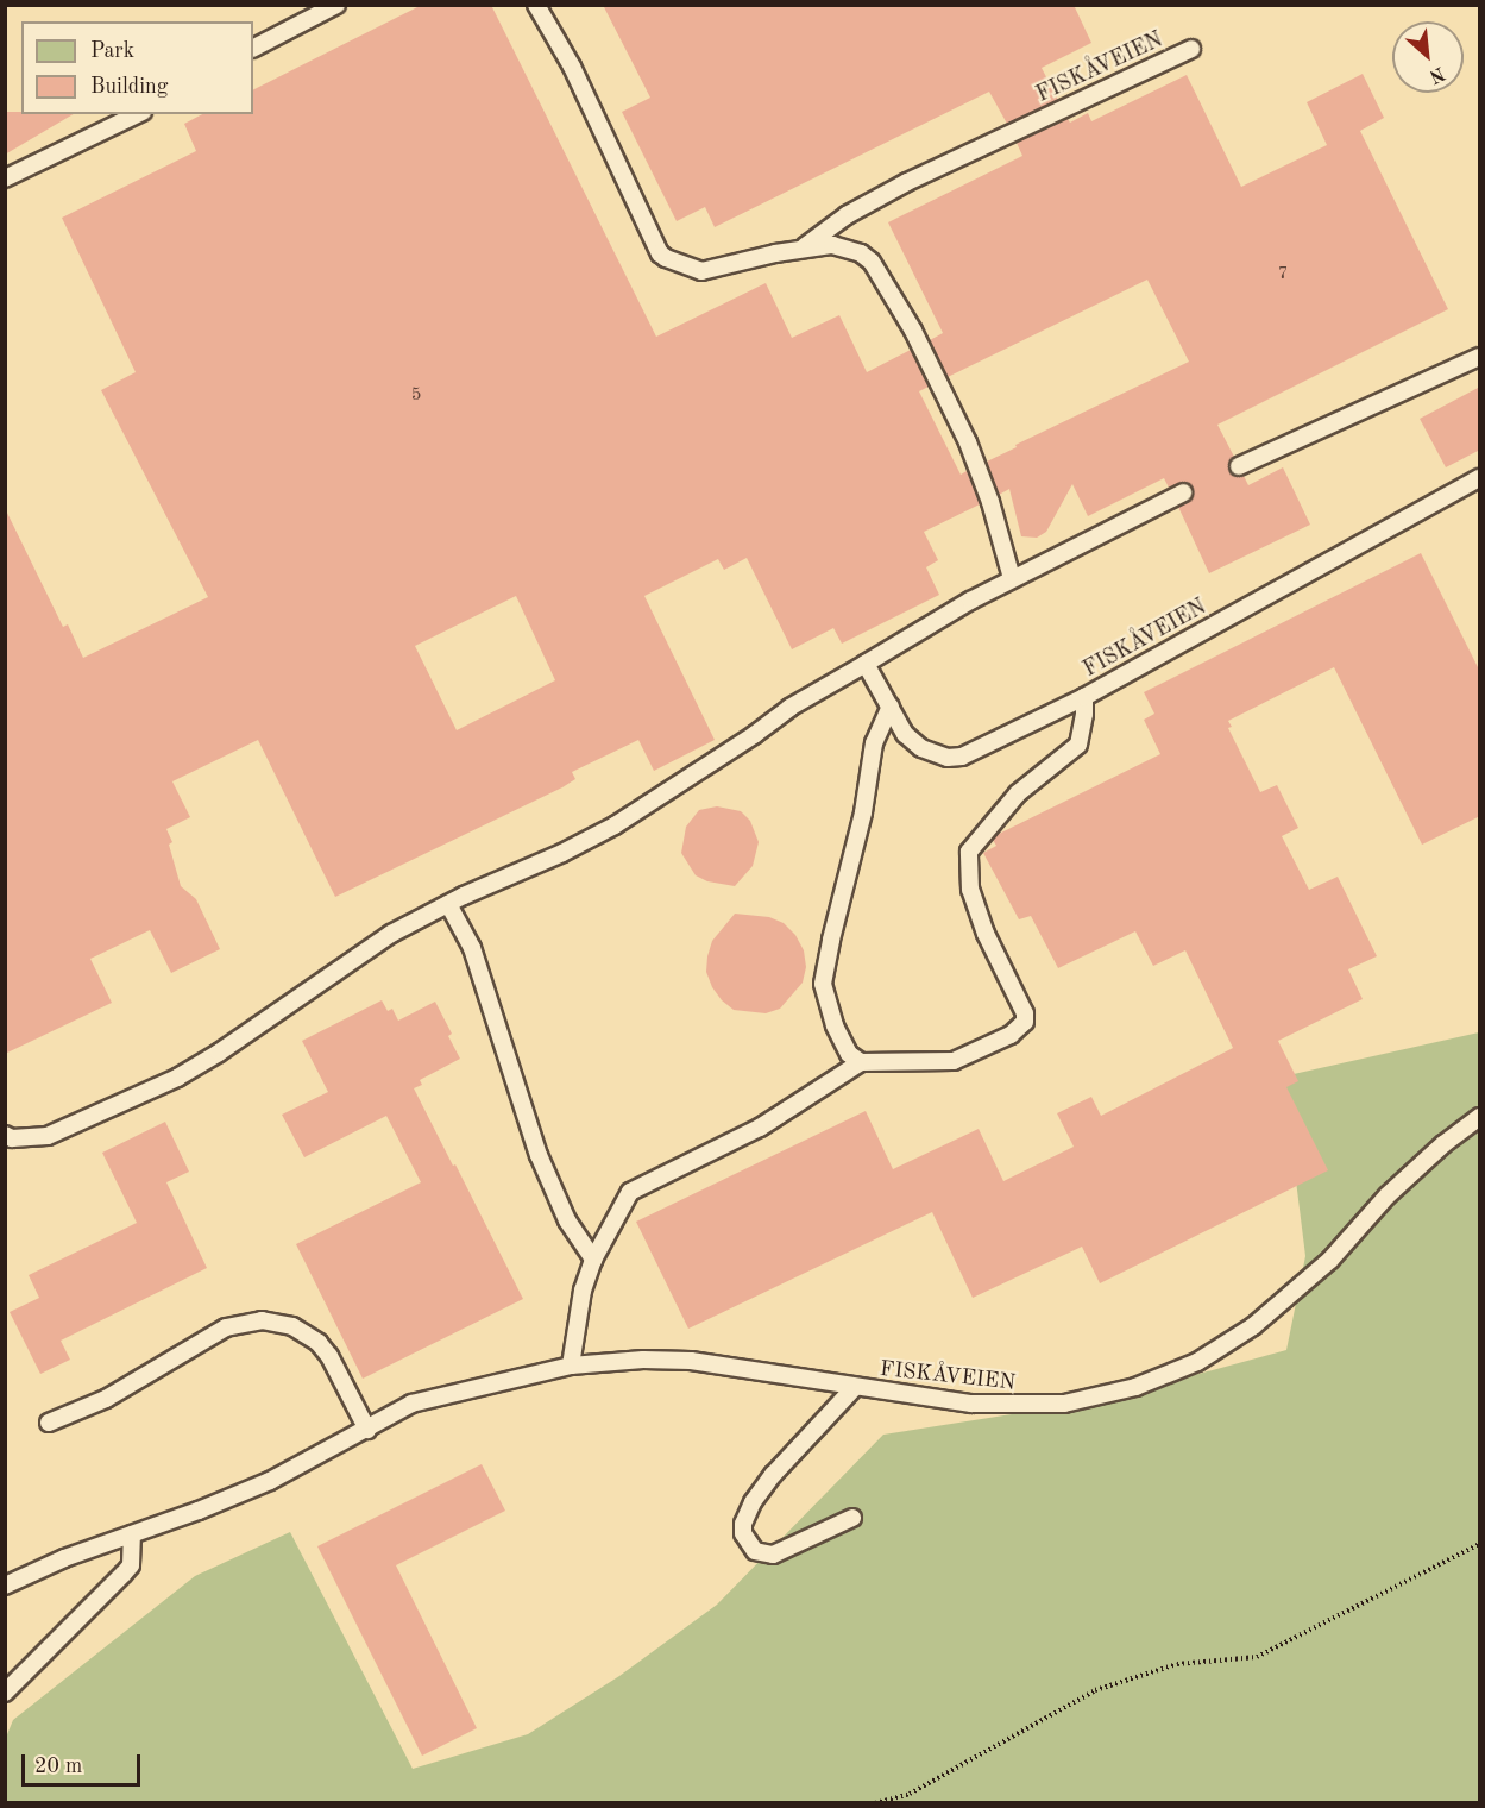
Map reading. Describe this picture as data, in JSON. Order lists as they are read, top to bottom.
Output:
{
  "streets": {
    "lane": ["FISKÅVEIEN"]
  },
  "house_numbers": ["7", "5"],
  "legend": ["Park", "Building"],
  "scale_bar": "20 m",
  "north": "bottom right"
}
